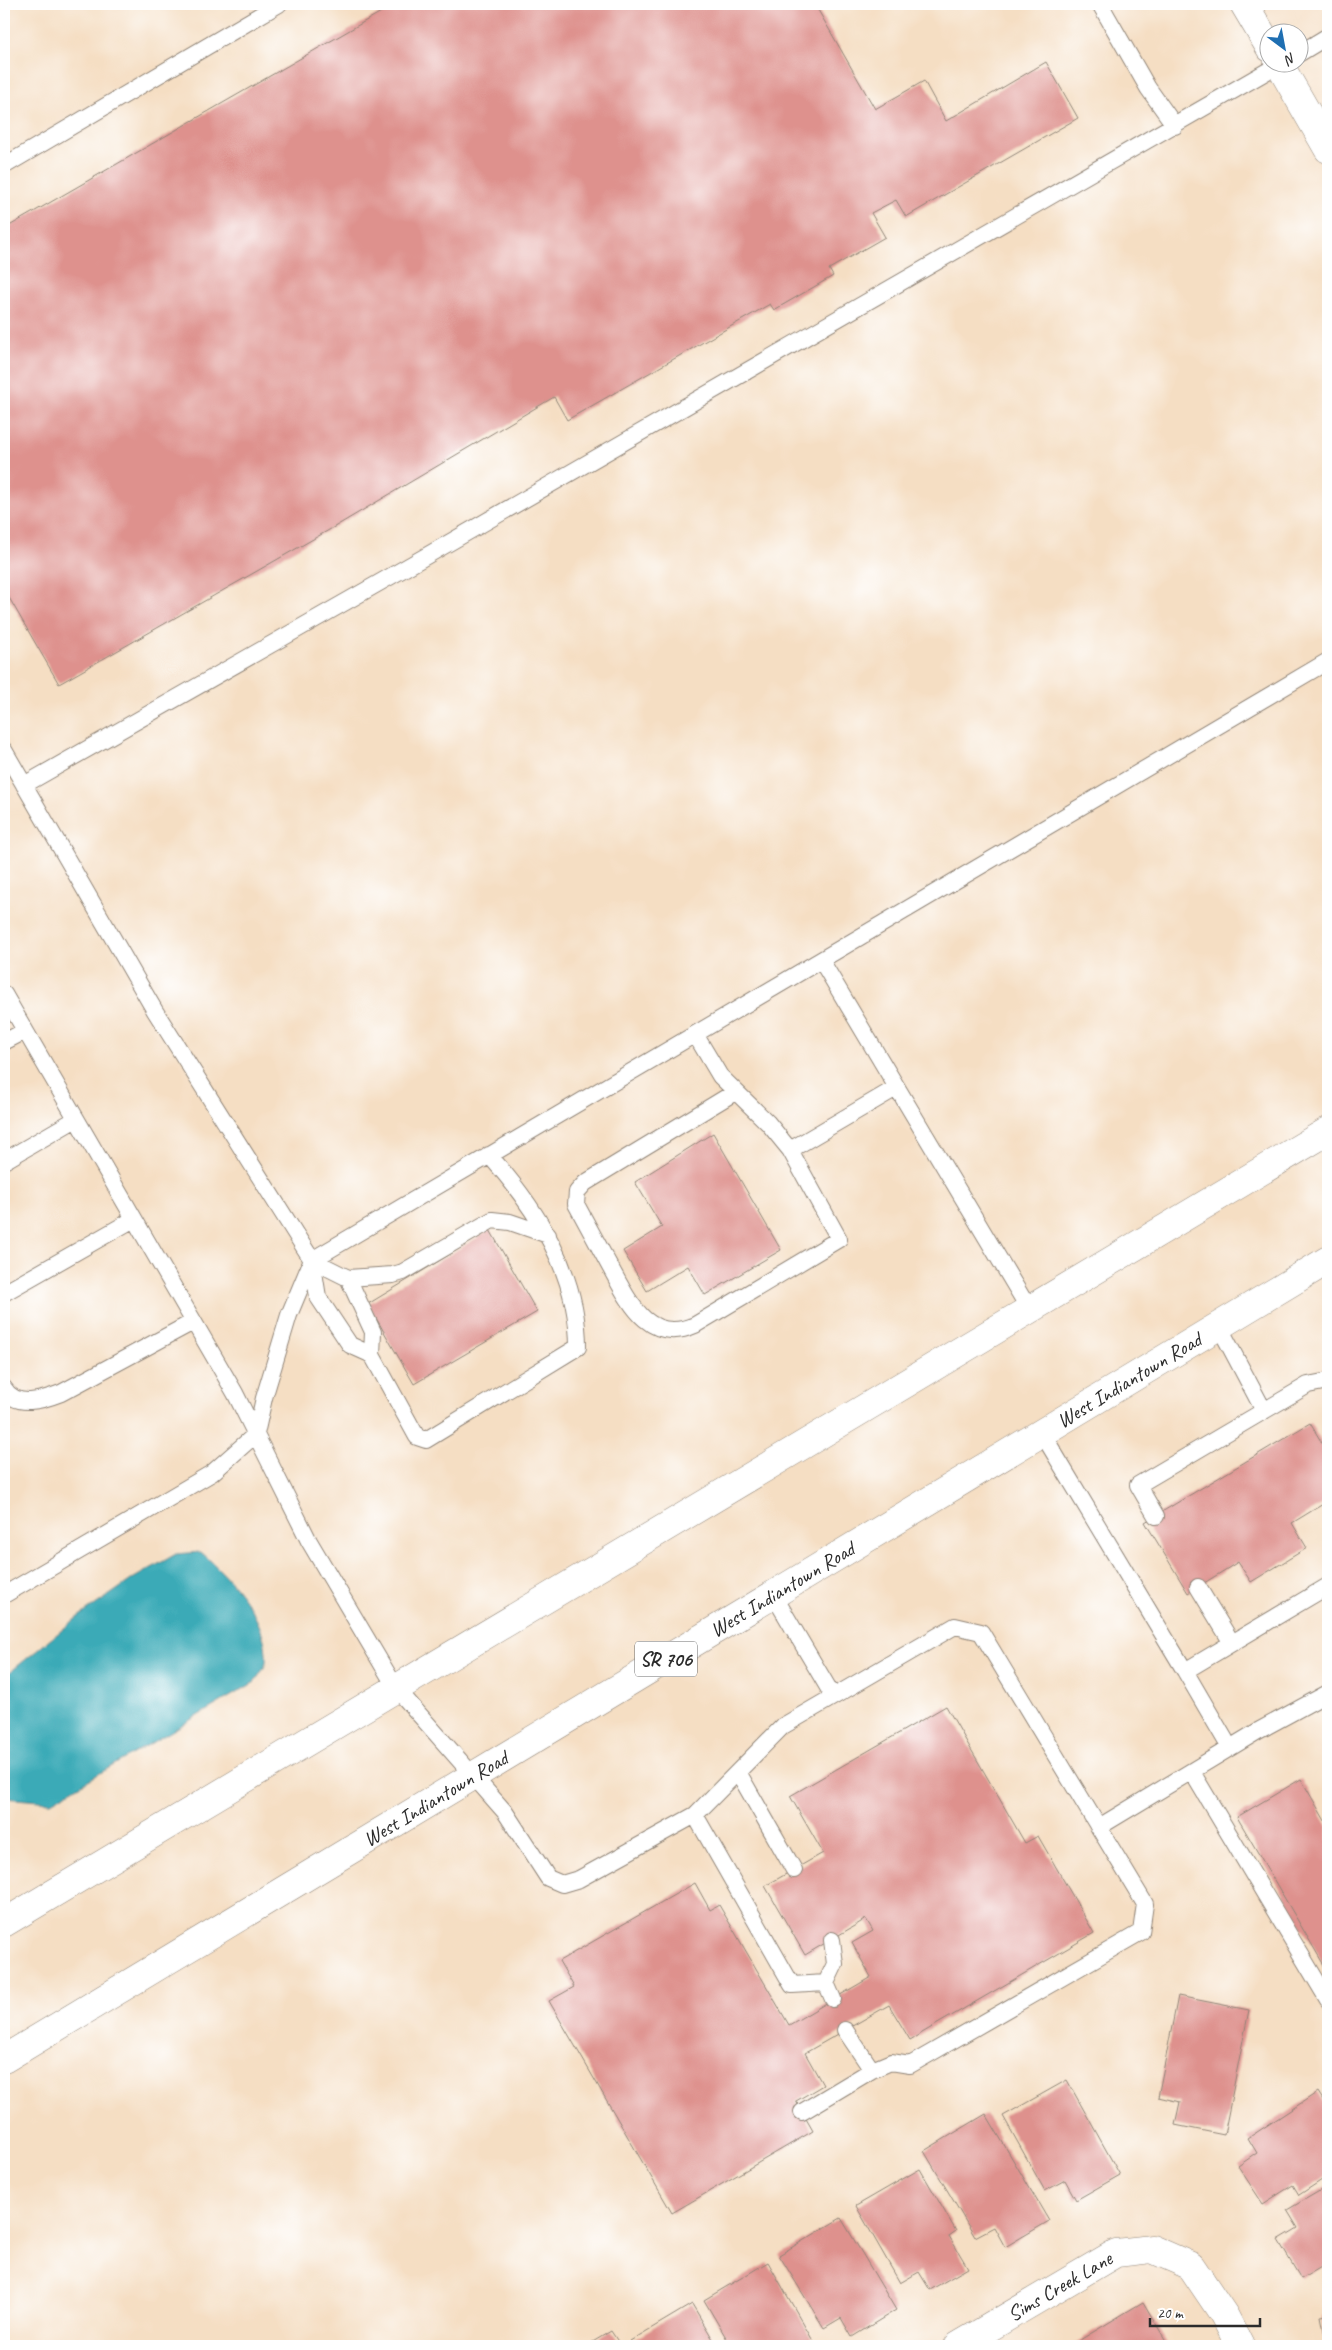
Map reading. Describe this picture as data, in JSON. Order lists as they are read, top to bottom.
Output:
{
  "streets": {
    "main road": ["West Indiantown Road", "SR 706", "Sims Creek Lane"]
  },
  "scale_bar": "20 m",
  "north": "bottom right"
}
